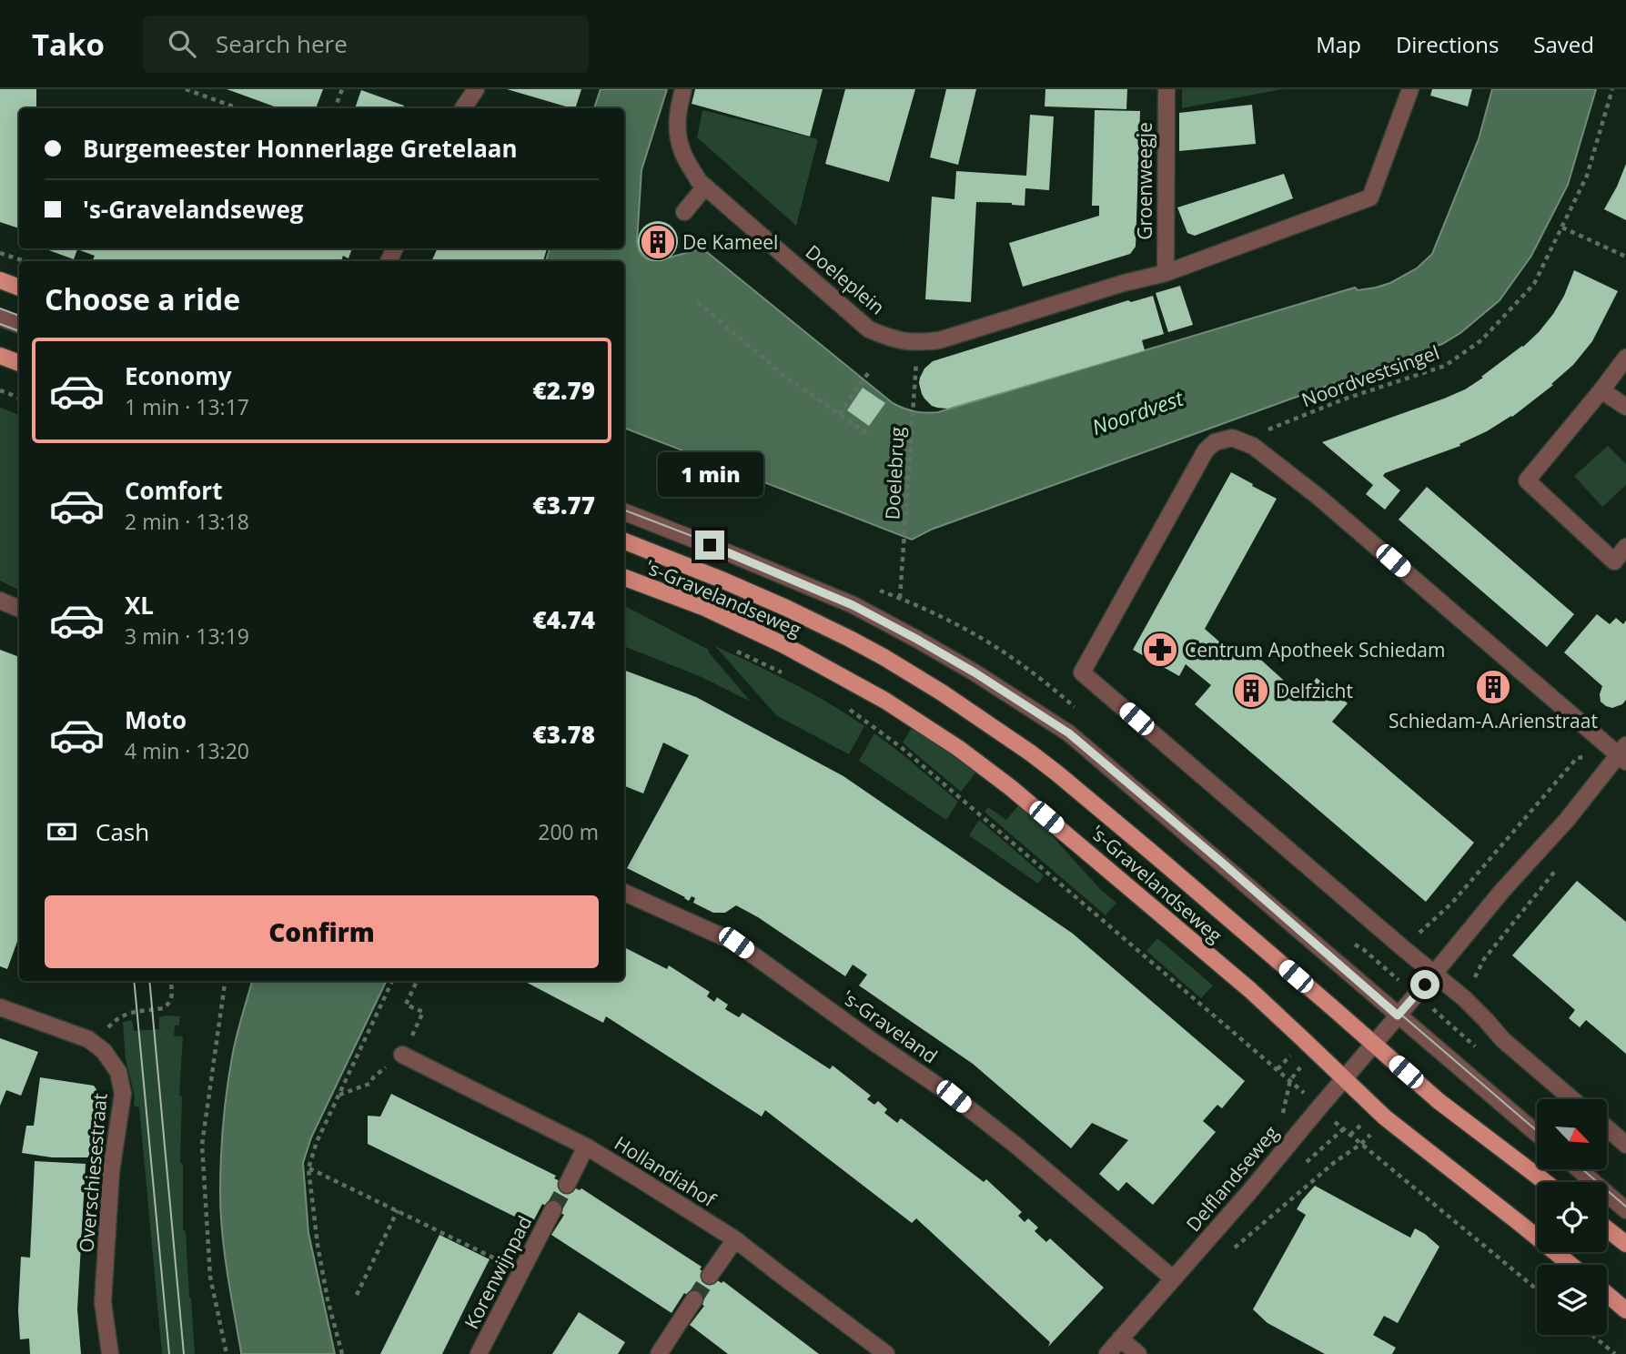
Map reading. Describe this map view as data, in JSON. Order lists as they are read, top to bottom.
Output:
{
  "streets": {
    "main road": ["'s-Gravelandseweg"],
    "street": [
      "Groenweegje",
      "Doeleplein",
      "'s-Graveland",
      "Hollandiahof",
      "Overschiesestraat",
      "Delflandseweg",
      "Korenwijnpad"
    ],
    "path": ["Noordvestsingel", "Doelebrug"]
  },
  "crossings": [
    ["Doeleplein", "Doelebrug"],
    ["'s-Gravelandseweg", "Delflandseweg"],
    ["'s-Graveland", "Delflandseweg"]
  ],
  "water": ["Noordvest"],
  "places": {
    "building": ["De Kameel", "Schiedam-A.Arienstraat", "Delfzicht"],
    "pharmacy": ["Centrum Apotheek Schiedam"]
  },
  "north": "bottom right",
  "page": {
    "header": "Tako",
    "search": "Search here",
    "nav": ["Map", "Directions", "Saved"],
    "banner": ["Burgemeester Honnerlage Gretelaan", "'s-Gravelandseweg"],
    "heading": "Choose a ride",
    "list": [
      {
        "name": "Economy",
        "note": "1 min · 13:17",
        "value": "€2.79"
      },
      {
        "name": "Comfort",
        "note": "2 min · 13:18",
        "value": "€3.77"
      },
      {
        "name": "XL",
        "note": "3 min · 13:19",
        "value": "€4.74"
      },
      {
        "name": "Moto",
        "note": "4 min · 13:20",
        "value": "€3.78"
      }
    ],
    "bubble": "1 min",
    "pay": ["Cash", "200 m"],
    "buttons": "Confirm"
  }
}
